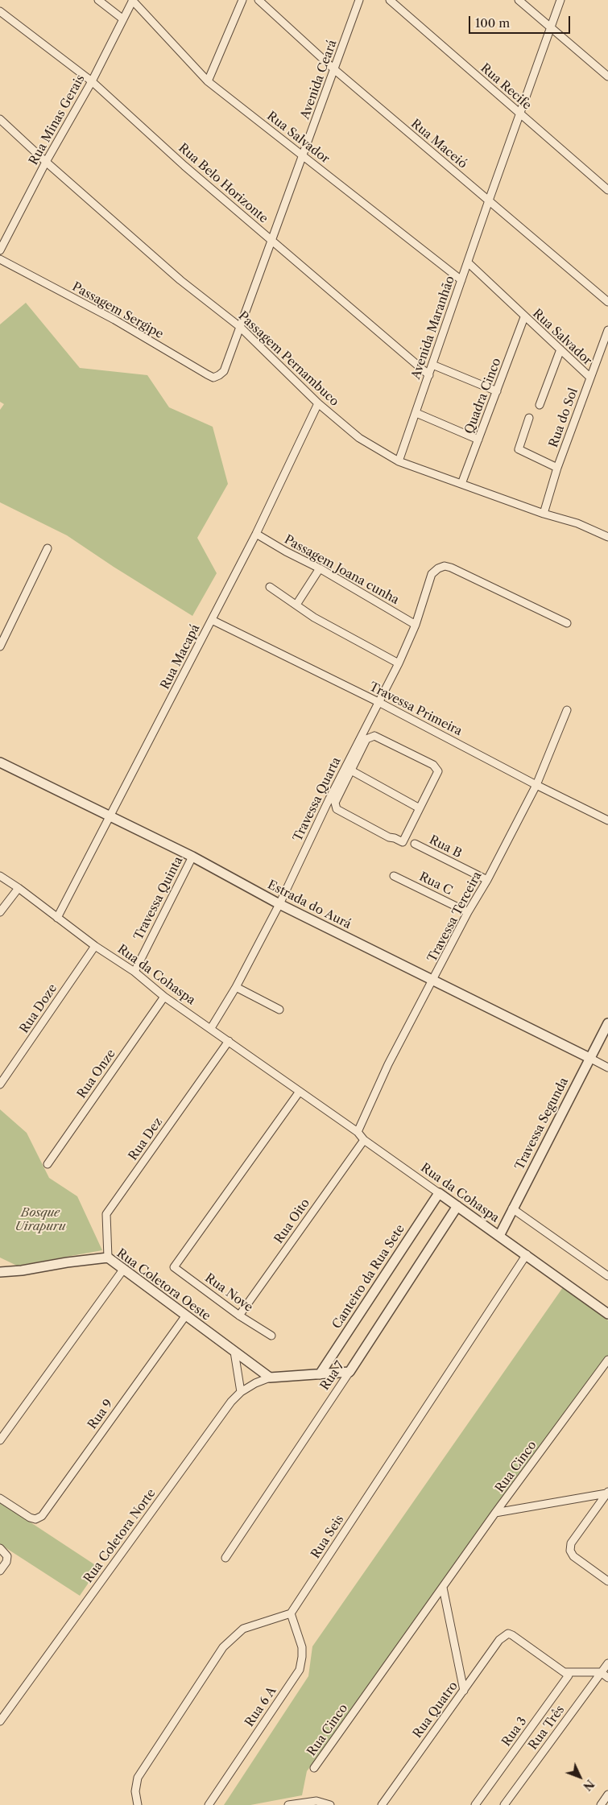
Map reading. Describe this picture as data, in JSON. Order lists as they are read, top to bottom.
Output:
{
  "streets": {
    "street": [
      "Avenida Ceará",
      "Rua Recife",
      "Rua Minas Gerais",
      "Rua Salvador",
      "Rua Maceió",
      "Rua Belo Horizonte",
      "Passagem Sergipe",
      "Avenida Maranhão",
      "Passagem Pernambuco",
      "Quadra Cinco",
      "Rua do Sol",
      "Passagem Joana cunha",
      "Rua Macapá",
      "Travessa Primeira",
      "Travessa Quarta",
      "Rua B",
      "Rua C",
      "Travessa Quinta",
      "Estrada do Aurá",
      "Travessa Terceira",
      "Rua da Cohaspa",
      "Rua Doze",
      "Rua Onze",
      "Travessa Segunda",
      "Rua Dez",
      "Rua Oito",
      "Canteiro da Rua Sete",
      "Rua Coletora Oeste",
      "Rua Nove",
      "Rua 7",
      "Rua 9",
      "Rua Cinco",
      "Rua Coletora Norte",
      "Rua Seis",
      "Rua 6 A",
      "Rua Quatro",
      "Rua Três",
      "Rua 3"
    ]
  },
  "crossings": [
    ["Avenida Ceará", "Rua Salvador"],
    ["Avenida Ceará", "Rua Maceió"],
    ["Avenida Ceará", "Rua Belo Horizonte"],
    ["Avenida Ceará", "Passagem Sergipe"],
    ["Avenida Ceará", "Passagem Pernambuco"],
    ["Rua Recife", "Avenida Maranhão"],
    ["Rua Minas Gerais", "Rua Salvador"],
    ["Rua Minas Gerais", "Rua Belo Horizonte"],
    ["Rua Minas Gerais", "Passagem Pernambuco"],
    ["Rua Salvador", "Avenida Maranhão"],
    ["Rua Salvador", "Quadra Cinco"],
    ["Rua Salvador", "Rua do Sol"],
    ["Rua Maceió", "Avenida Maranhão"],
    ["Rua Belo Horizonte", "Avenida Maranhão"],
    ["Avenida Maranhão", "Passagem Pernambuco"],
    ["Passagem Pernambuco", "Quadra Cinco"],
    ["Passagem Pernambuco", "Rua do Sol"],
    ["Passagem Pernambuco", "Rua Macapá"],
    ["Passagem Joana cunha", "Rua Macapá"],
    ["Passagem Joana cunha", "Travessa Quarta"],
    ["Rua Macapá", "Travessa Primeira"],
    ["Rua Macapá", "Estrada do Aurá"],
    ["Rua Macapá", "Rua da Cohaspa"],
    ["Travessa Primeira", "Travessa Quarta"],
    ["Travessa Primeira", "Travessa Terceira"],
    ["Travessa Quarta", "Estrada do Aurá"],
    ["Travessa Quarta", "Rua da Cohaspa"],
    ["Rua B", "Travessa Terceira"],
    ["Rua C", "Travessa Terceira"],
    ["Travessa Quinta", "Estrada do Aurá"],
    ["Travessa Quinta", "Rua da Cohaspa"],
    ["Estrada do Aurá", "Travessa Terceira"],
    ["Estrada do Aurá", "Travessa Segunda"],
    ["Travessa Terceira", "Rua da Cohaspa"],
    ["Rua da Cohaspa", "Rua Doze"],
    ["Rua da Cohaspa", "Rua Onze"],
    ["Rua da Cohaspa", "Travessa Segunda"],
    ["Rua da Cohaspa", "Rua Dez"],
    ["Rua da Cohaspa", "Rua Oito"],
    ["Rua da Cohaspa", "Canteiro da Rua Sete"],
    ["Rua da Cohaspa", "Rua Nove"],
    ["Rua da Cohaspa", "Rua 7"],
    ["Rua da Cohaspa", "Rua Seis"],
    ["Rua Dez", "Rua Coletora Oeste"],
    ["Rua Oito", "Rua Nove"],
    ["Rua Coletora Oeste", "Rua 9"],
    ["Rua Coletora Oeste", "Rua Coletora Norte"],
    ["Rua Seis", "Rua 6 A"],
    ["Rua Quatro", "Rua 3"]
  ],
  "parks": ["Bosque Uirapuru"],
  "scale_bar": "100 m",
  "north": "bottom right"
}
